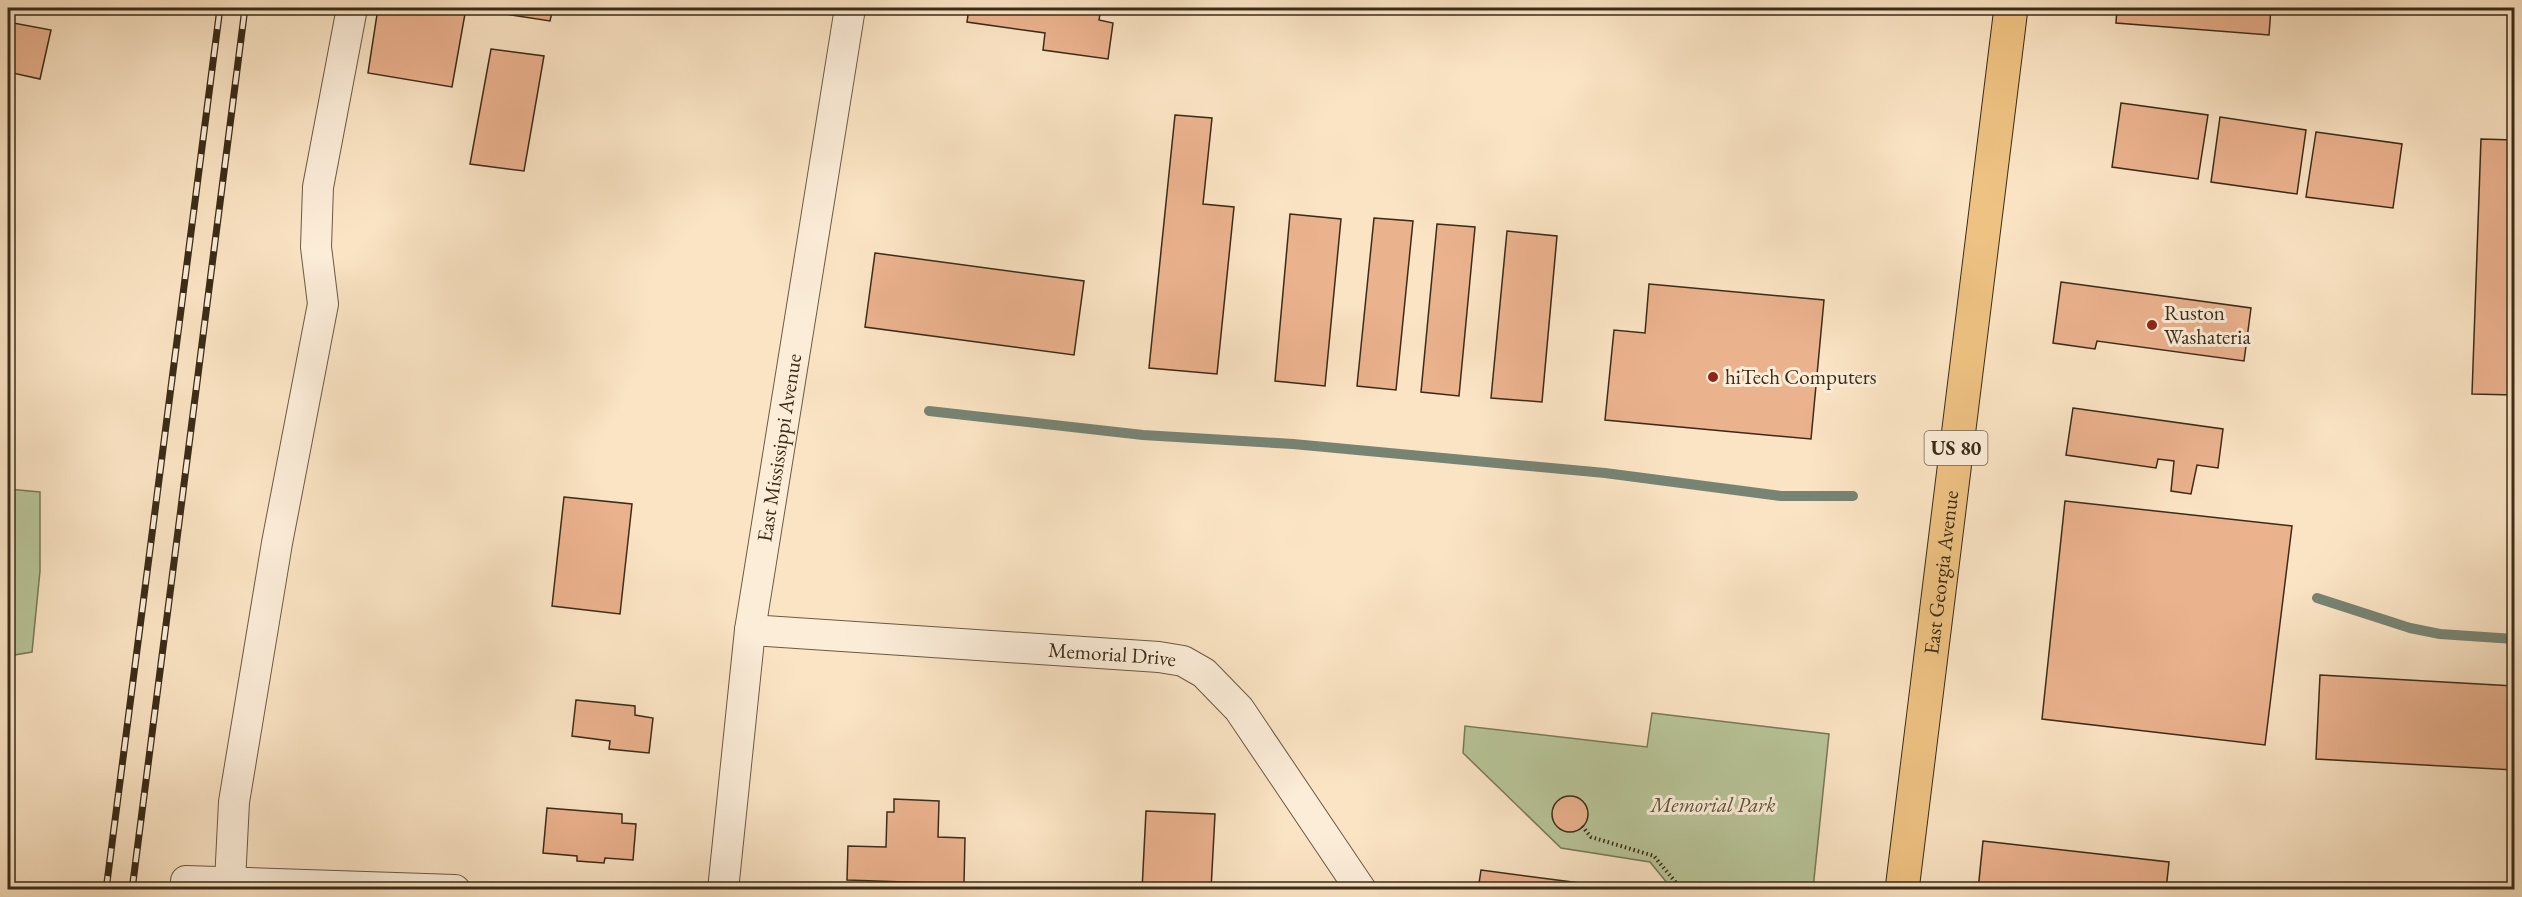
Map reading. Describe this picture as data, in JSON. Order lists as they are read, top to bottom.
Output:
{
  "streets": {
    "main road": ["US 80", "East Georgia Avenue"],
    "street": ["East Mississippi Avenue", "Memorial Drive"]
  },
  "crossings": [
    ["East Mississippi Avenue", "Memorial Drive"]
  ],
  "parks": ["Memorial Park"],
  "places": ["Ruston Washateria", "hiTech Computers"]
}
